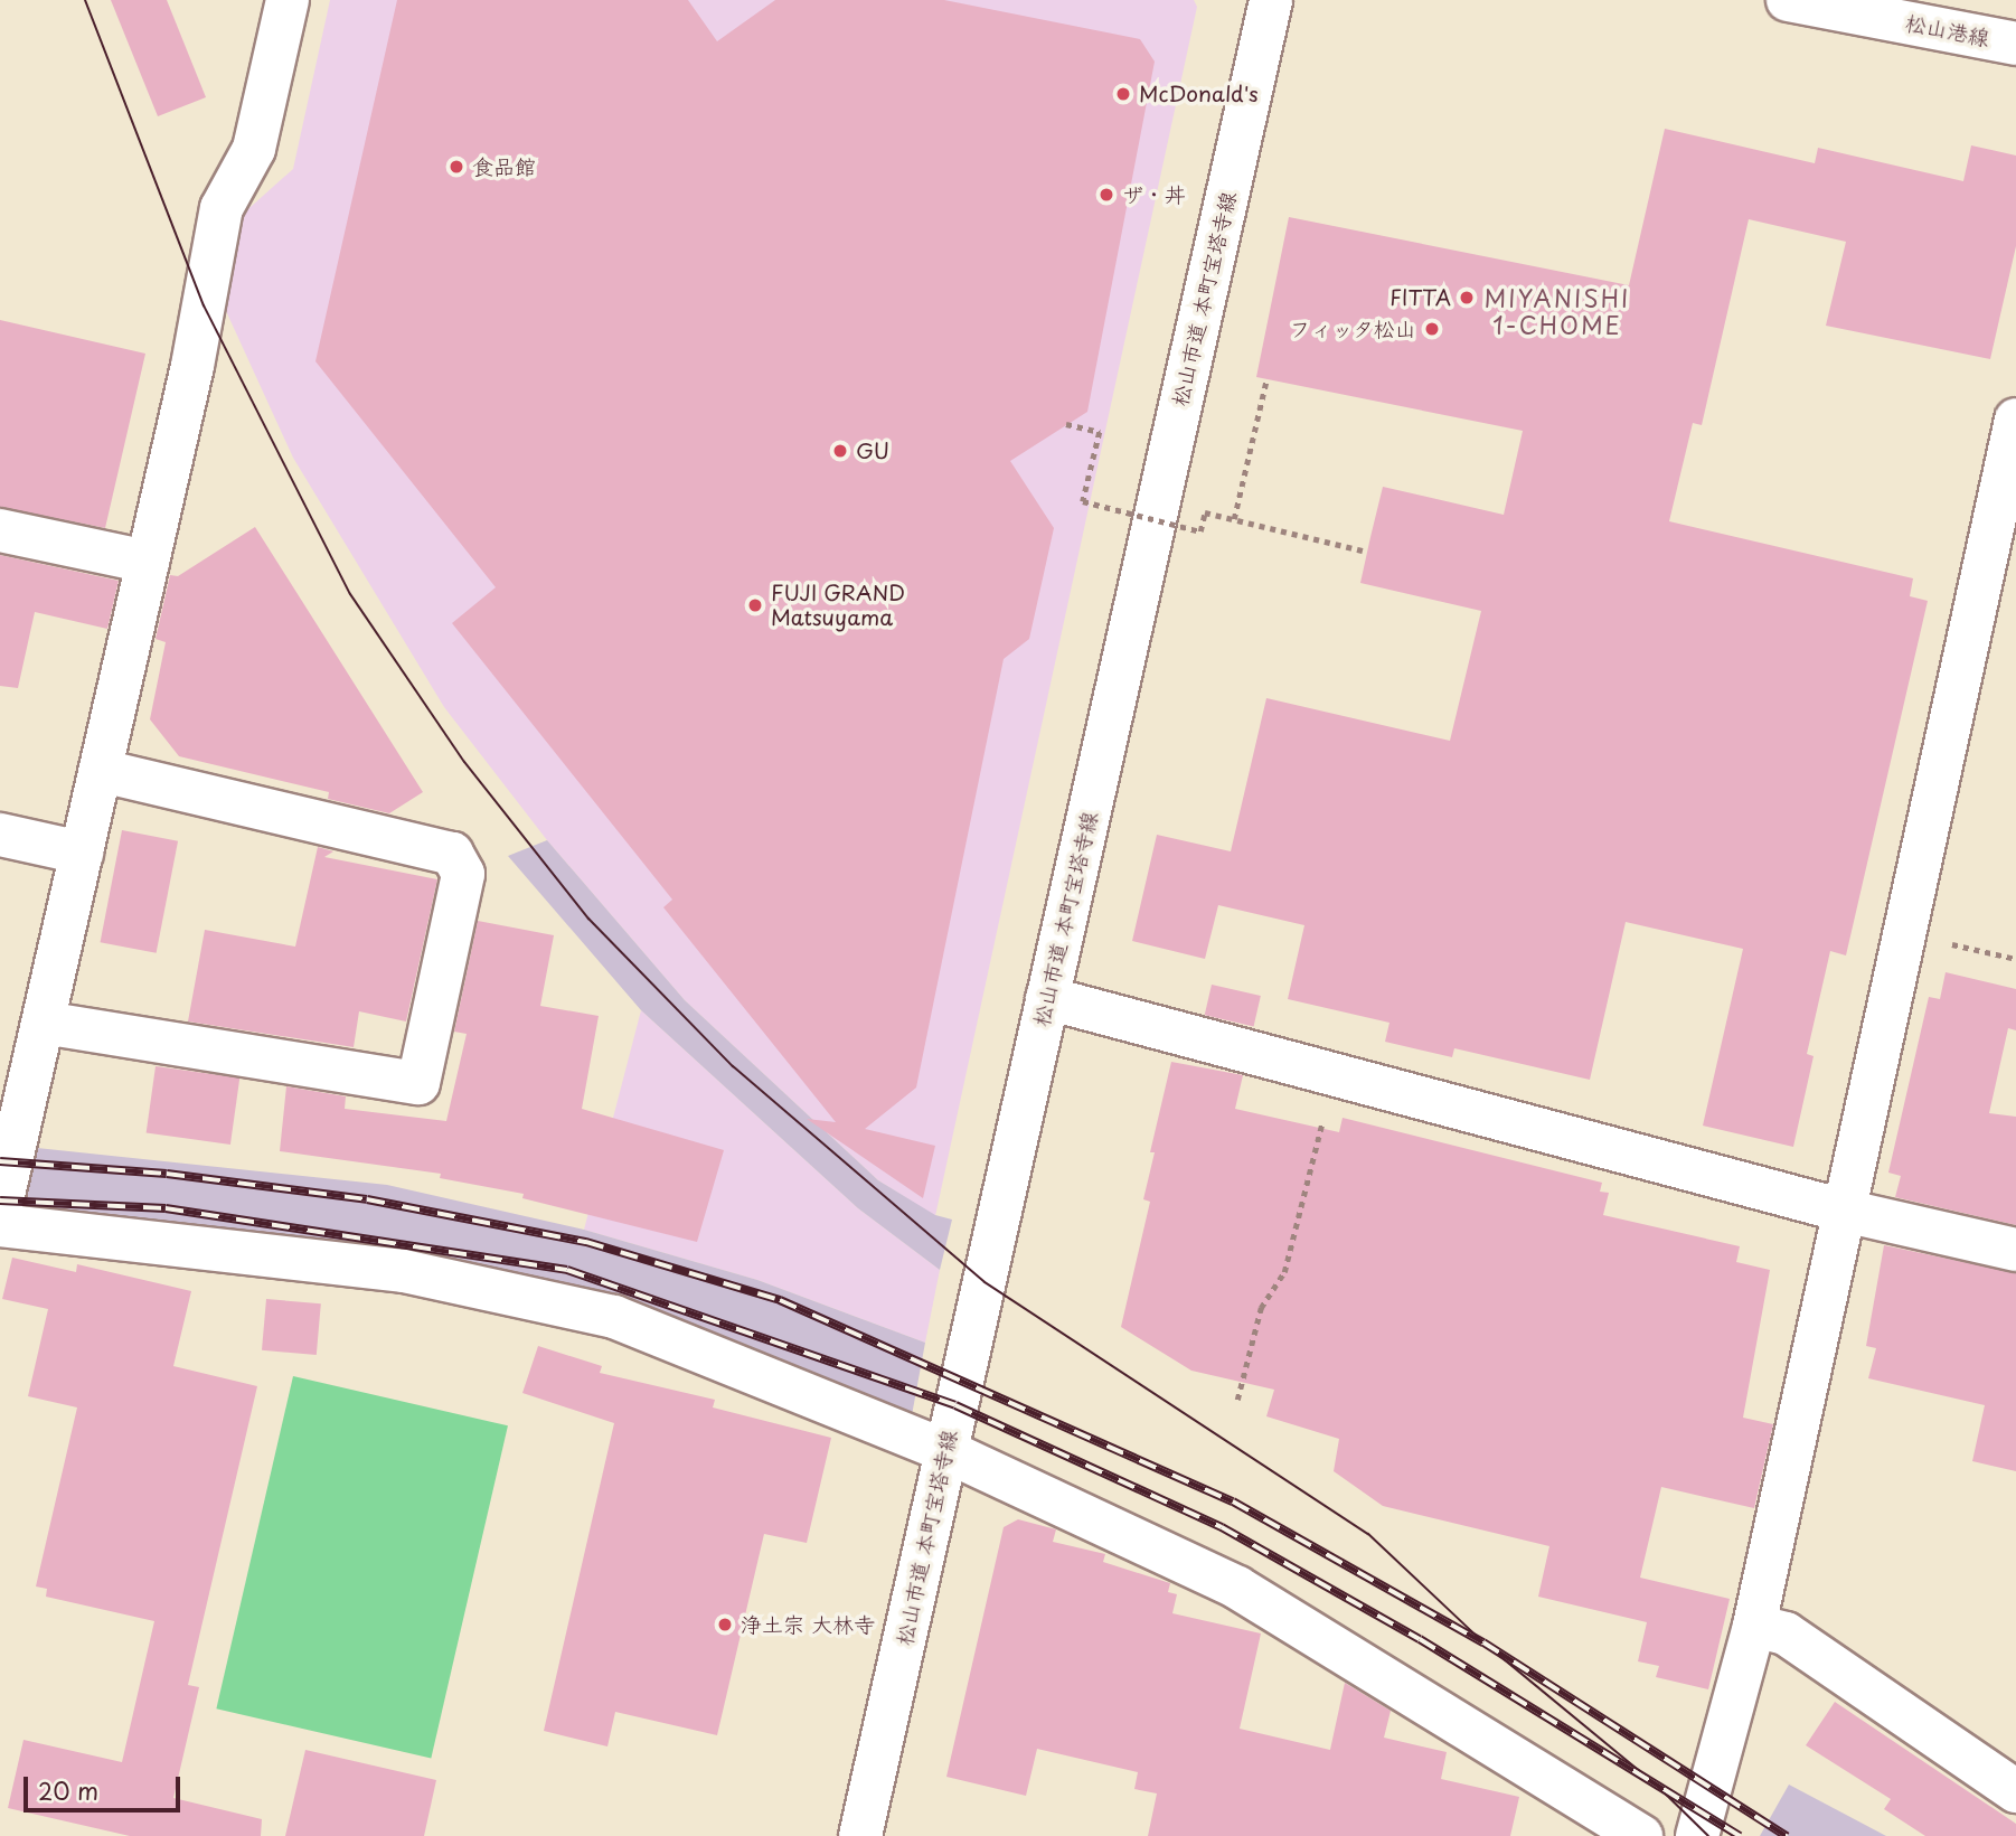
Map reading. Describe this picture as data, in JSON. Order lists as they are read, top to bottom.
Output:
{
  "streets": {
    "street": ["松山港線", "松山市道 本町宝塔寺線"]
  },
  "districts": ["MIYANISHI 1-CHOME"],
  "places": [
    "McDonald's",
    "食品館",
    "ザ・丼",
    "FITTA",
    "フィッタ松山",
    "GU",
    "FUJI GRAND Matsuyama",
    "浄土宗 大林寺"
  ],
  "scale_bar": "20 m"
}
